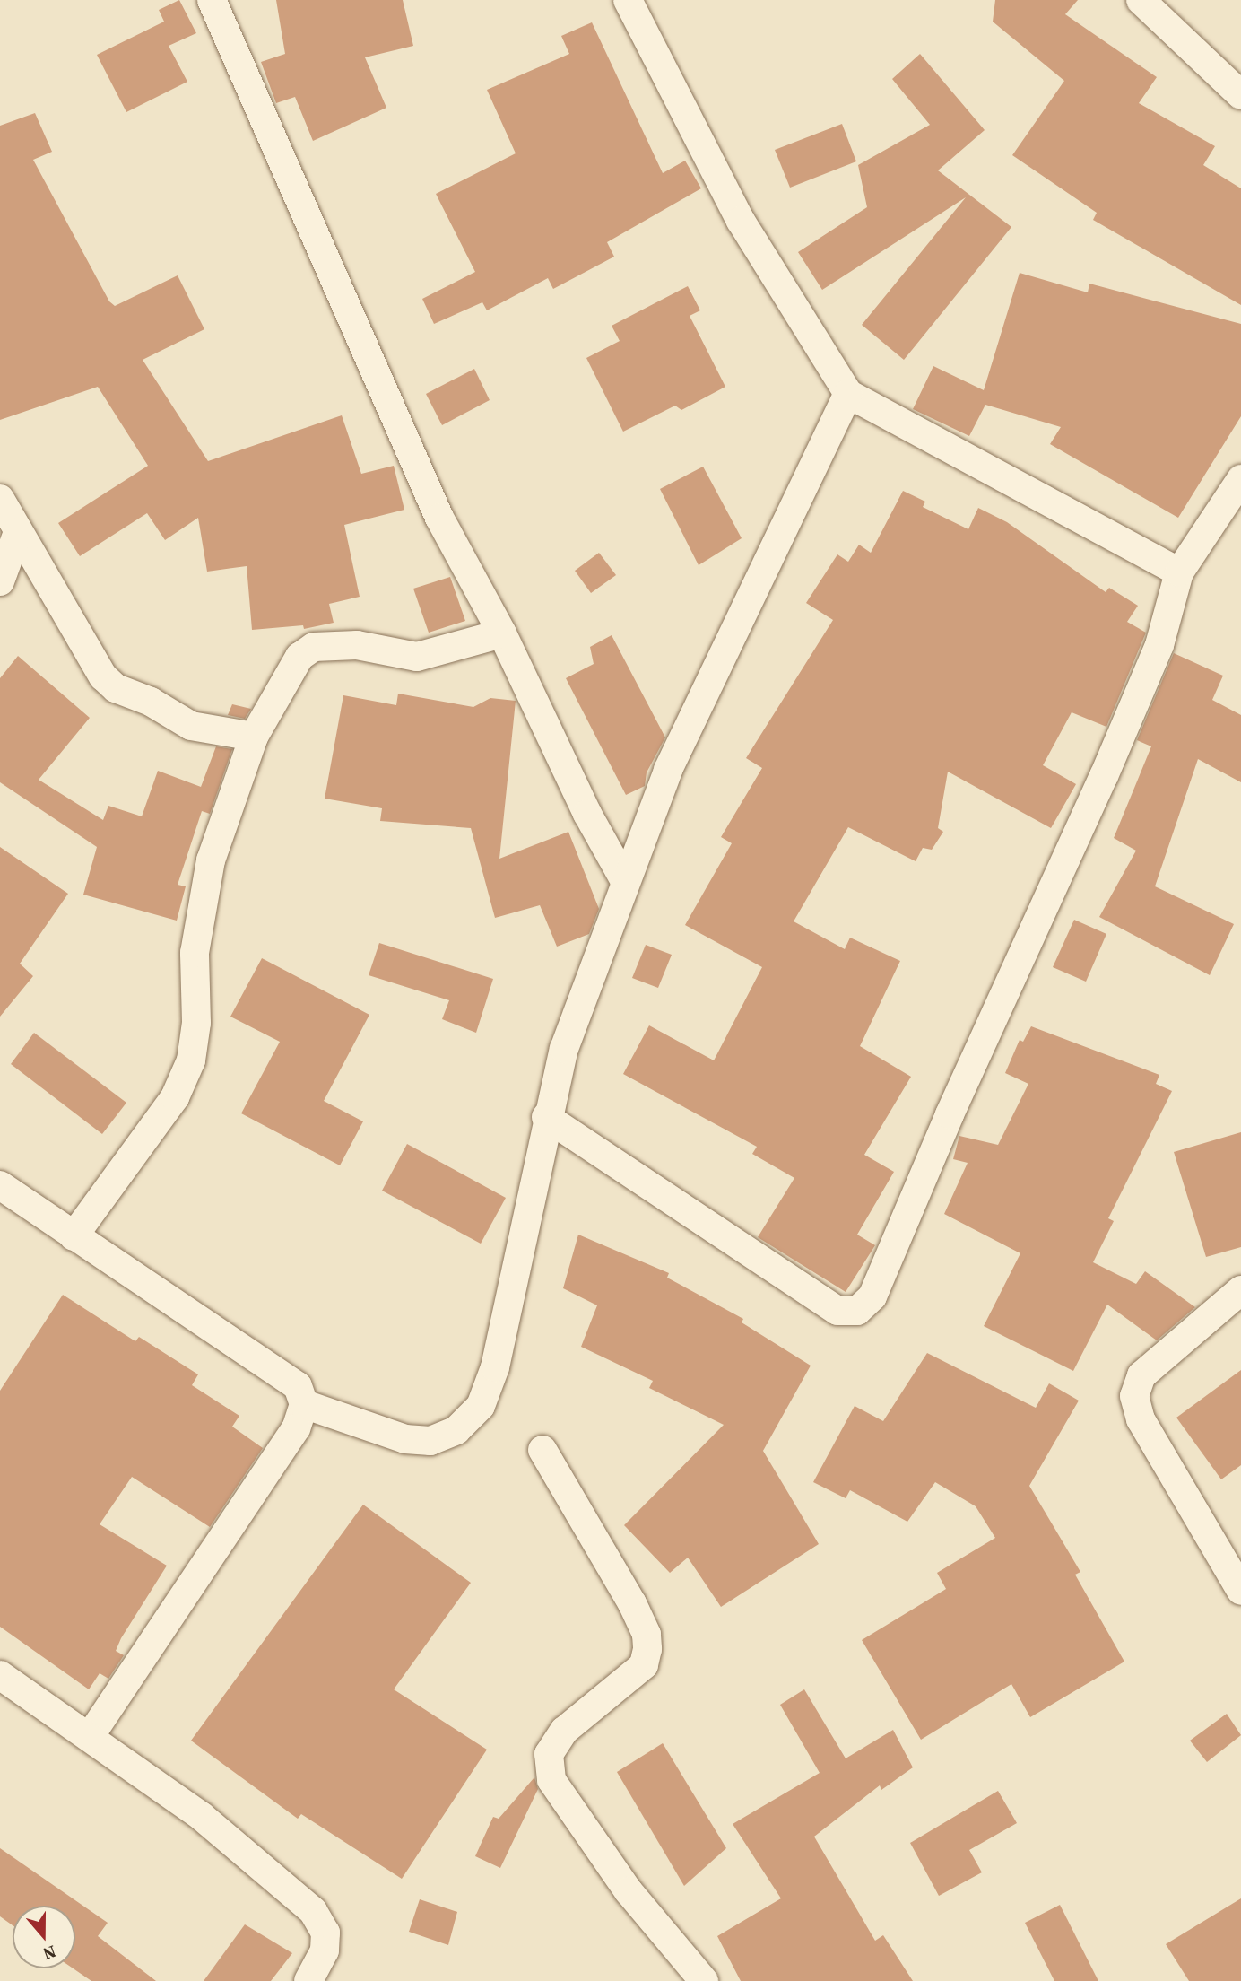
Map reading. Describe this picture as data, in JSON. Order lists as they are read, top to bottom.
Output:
{
  "north": "bottom"
}
